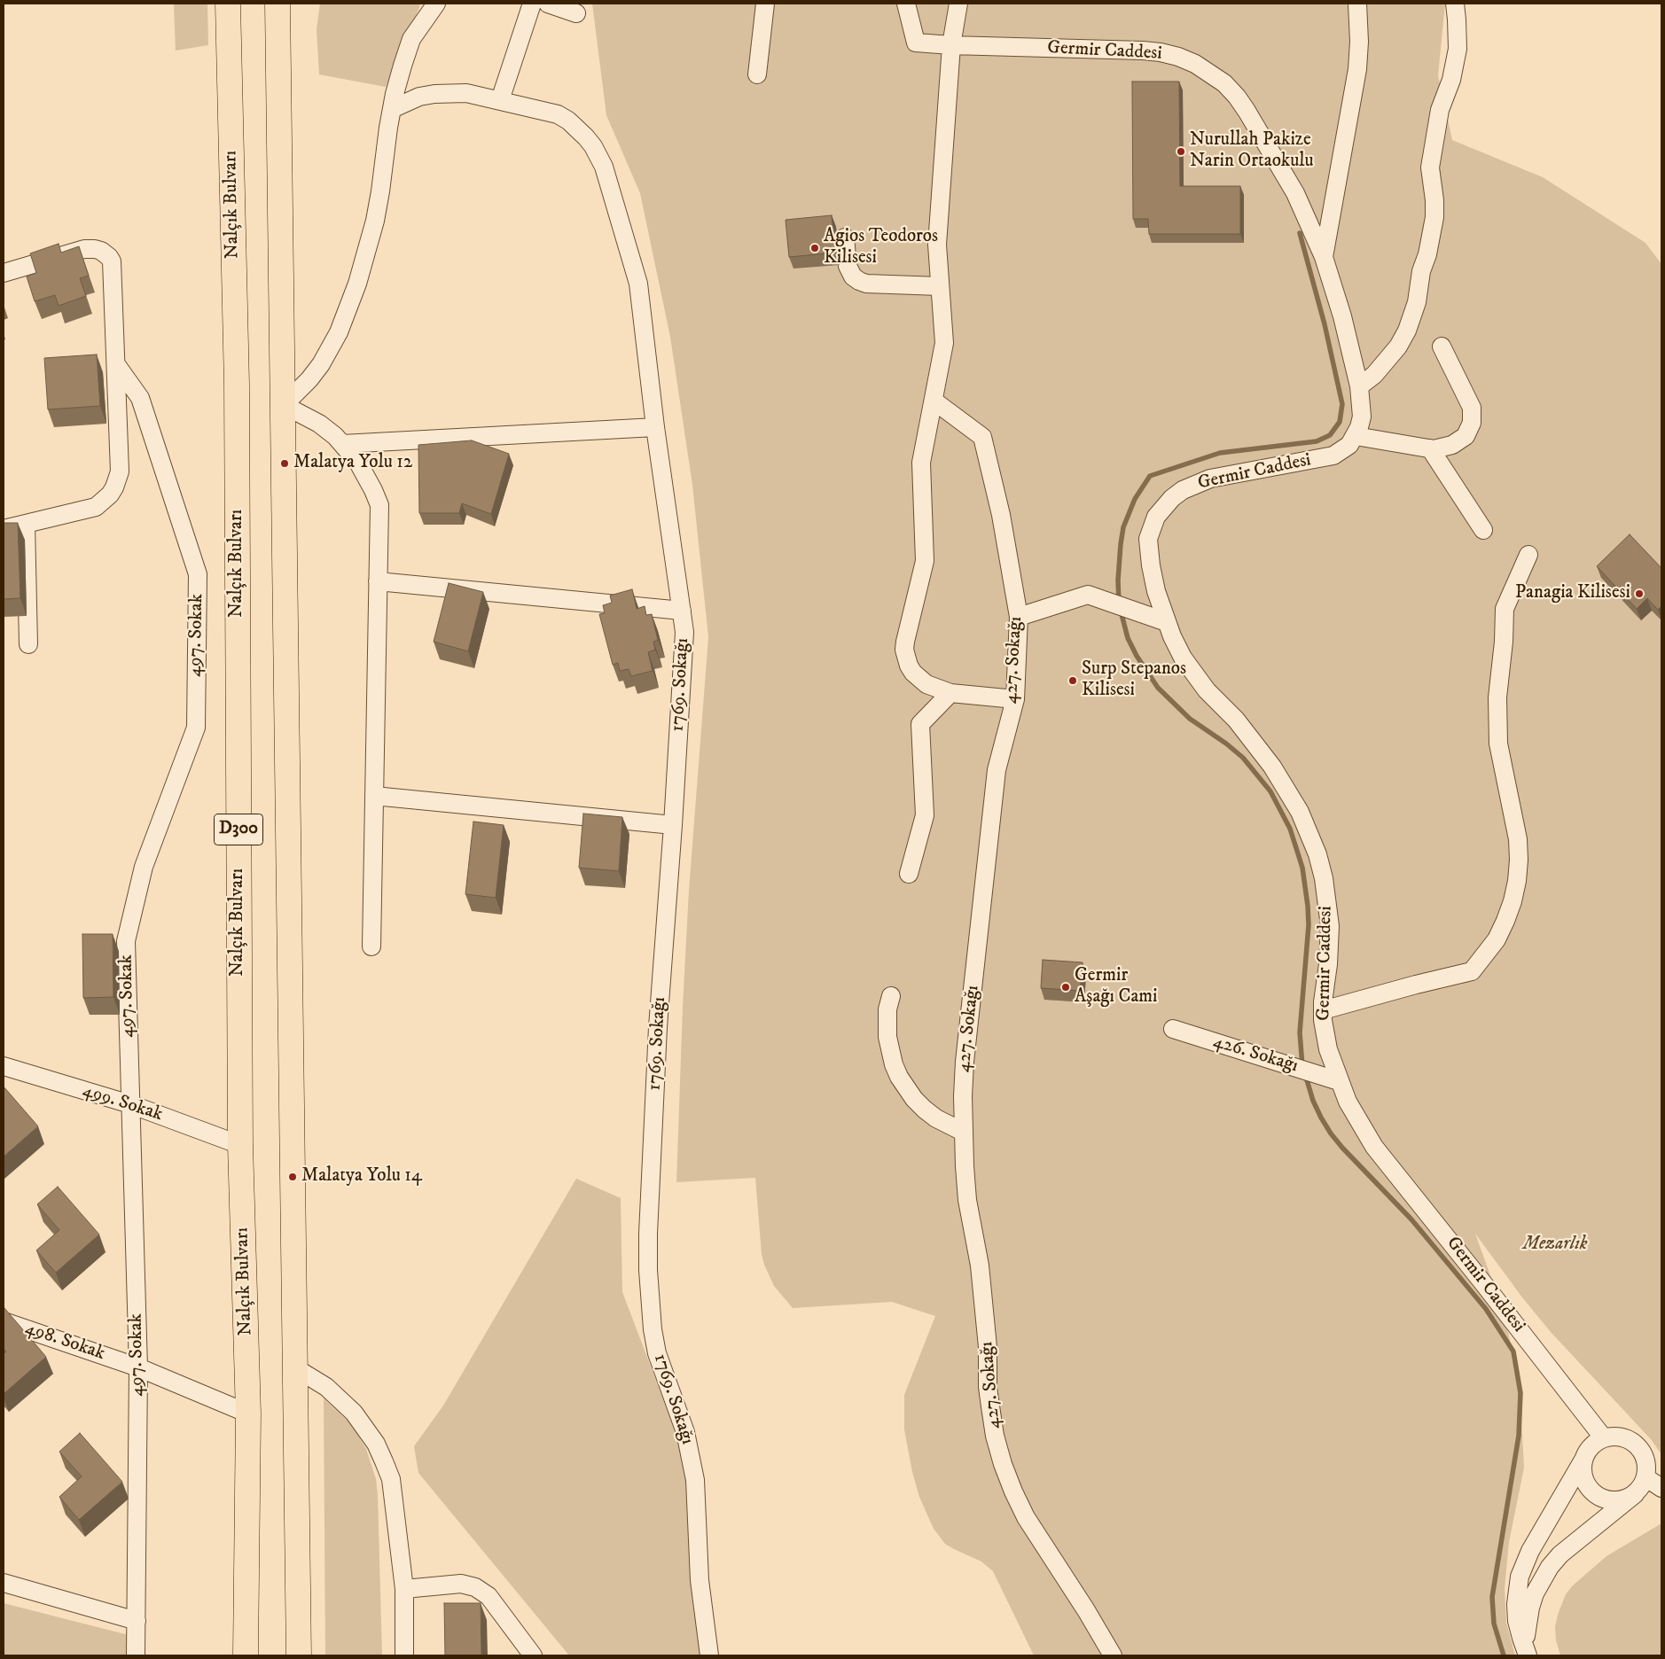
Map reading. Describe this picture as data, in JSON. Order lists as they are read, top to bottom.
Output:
{
  "streets": {
    "highway": ["Nalçık Bulvarı", "D300"],
    "street": [
      "Germir Caddesi",
      "497. Sokak",
      "427. Sokağı",
      "1769. Sokağı",
      "426. Sokağı",
      "499. Sokak",
      "498. Sokak"
    ]
  },
  "crossings": [
    ["Germir Caddesi", "426. Sokağı"],
    ["Nalçık Bulvarı", "499. Sokak"],
    ["Nalçık Bulvarı", "498. Sokak"],
    ["497. Sokak", "499. Sokak"],
    ["497. Sokak", "498. Sokak"]
  ],
  "parks": ["Mezarlık"],
  "places": [
    "Nurullah Pakize Narin Ortaokulu",
    "Agios Teodoros Kilisesi",
    "Malatya Yolu 12",
    "Panagia Kilisesi",
    "Surp Stepanos Kilisesi",
    "Germir Aşağı Cami",
    "Malatya Yolu 14"
  ]
}
